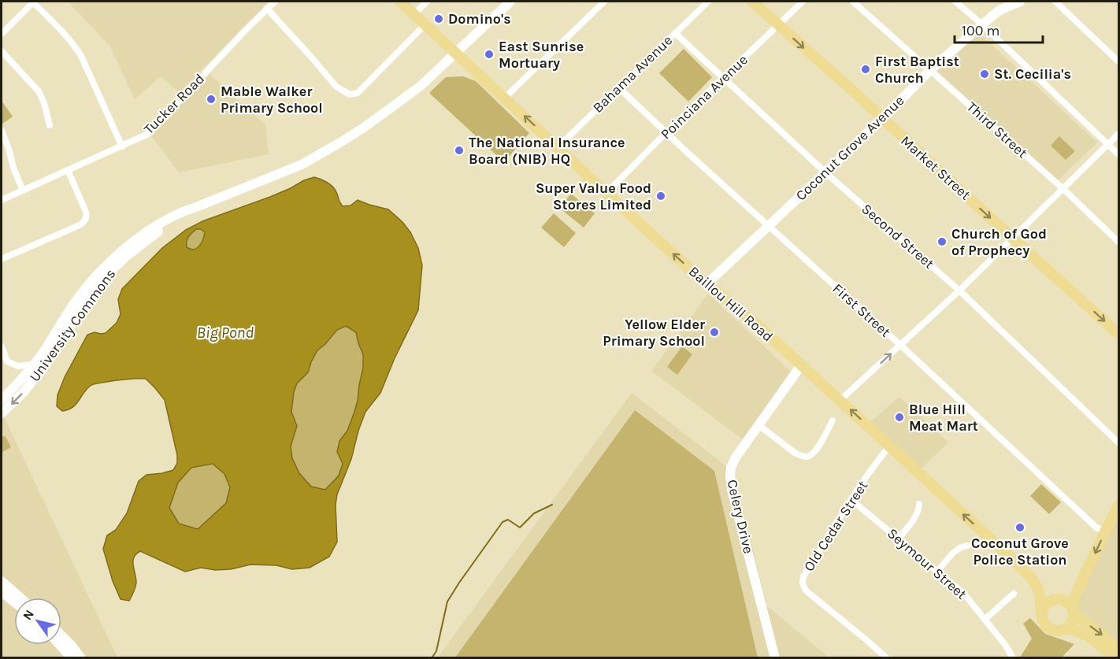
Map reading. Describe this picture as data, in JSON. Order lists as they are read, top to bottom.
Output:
{
  "streets": {
    "main road": [
      "Coconut Grove Avenue",
      "Market Street",
      "Baillou Hill Road",
      "University Commons",
      "Celery Drive"
    ],
    "street": [
      "Bahama Avenue",
      "Poinciana Avenue",
      "Tucker Road",
      "Third Street",
      "Second Street",
      "First Street",
      "Old Cedar Street",
      "Seymour Street"
    ]
  },
  "crossings": [
    ["Bahama Avenue", "Second Street"],
    ["Bahama Avenue", "Baillou Hill Road"],
    ["Bahama Avenue", "First Street"],
    ["Poinciana Avenue", "Market Street"],
    ["Poinciana Avenue", "Second Street"],
    ["Poinciana Avenue", "Baillou Hill Road"],
    ["Poinciana Avenue", "First Street"],
    ["Third Street", "Coconut Grove Avenue"],
    ["Coconut Grove Avenue", "Market Street"],
    ["Coconut Grove Avenue", "Second Street"],
    ["Coconut Grove Avenue", "Baillou Hill Road"],
    ["Coconut Grove Avenue", "First Street"],
    ["Baillou Hill Road", "University Commons"],
    ["Baillou Hill Road", "Celery Drive"],
    ["Baillou Hill Road", "Old Cedar Street"],
    ["Old Cedar Street", "Seymour Street"]
  ],
  "one_way": ["Market Street", "Baillou Hill Road"],
  "water": ["Big Pond"],
  "places": [
    "Domino's",
    "East Sunrise Mortuary",
    "First Baptist Church",
    "St. Cecilia's",
    "Mable Walker Primary School",
    "The National Insurance Board (NIB) HQ",
    "Super Value Food Stores Limited",
    "Church of God of Prophecy",
    "Yellow Elder Primary School",
    "Blue Hill Meat Mart",
    "Coconut Grove Police Station"
  ],
  "scale_bar": "100 m",
  "north": "top left"
}
